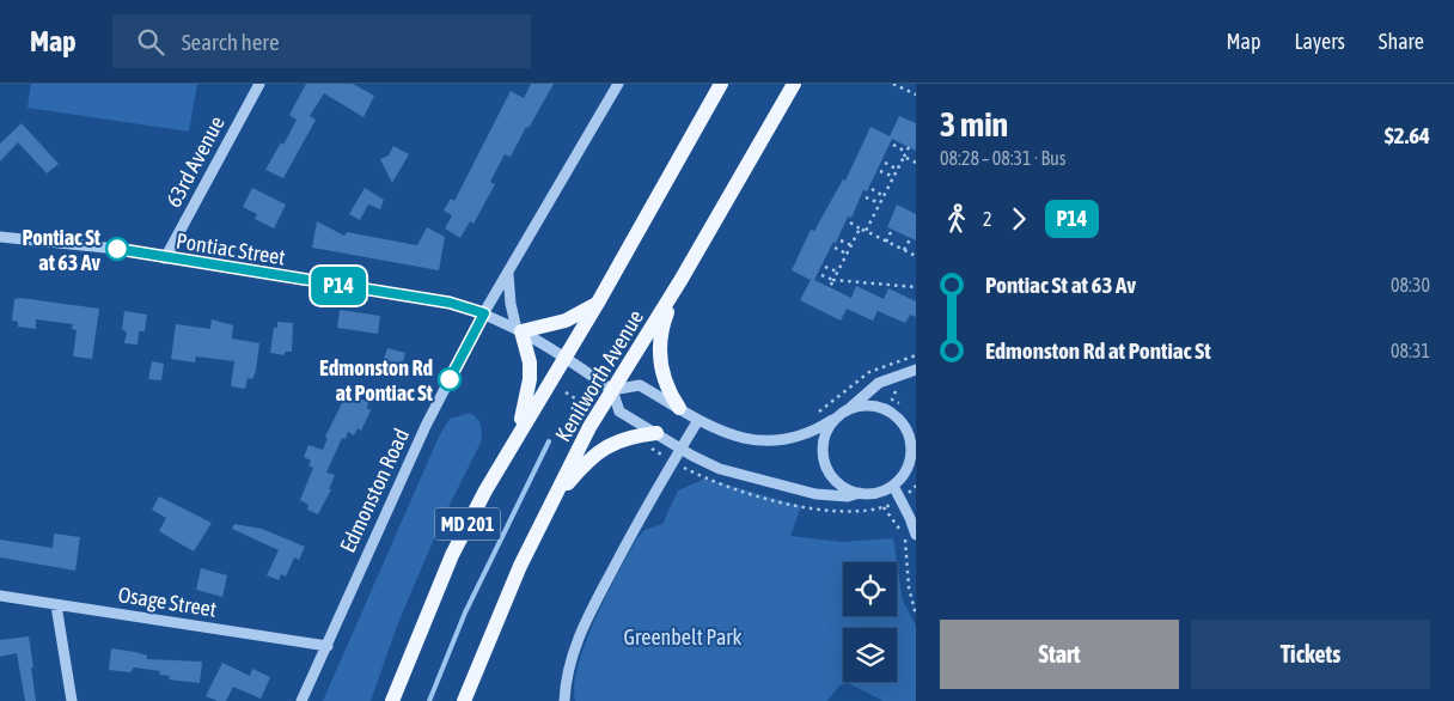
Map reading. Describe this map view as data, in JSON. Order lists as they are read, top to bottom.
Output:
{
  "streets": {
    "main road": ["Kenilworth Avenue", "MD 201"],
    "street": [
      "63rd Avenue",
      "Pontiac Street",
      "Edmonston Road",
      "Osage Street"
    ]
  },
  "crossings": [
    ["63rd Avenue", "Pontiac Street"],
    ["Pontiac Street", "Kenilworth Avenue"],
    ["Pontiac Street", "Edmonston Road"],
    ["Edmonston Road", "Osage Street"]
  ],
  "parks": ["Greenbelt Park"],
  "places": ["Pontiac St at 63 Av", "Edmonston Rd at Pontiac St"],
  "lines": ["bus line P14"],
  "page": {
    "header": "Map",
    "search": "Search here",
    "nav": ["Map", "Layers", "Share"],
    "on_map": "P14",
    "heading": ["3 min", "08:28 – 08:31 · Bus", "$2.64"],
    "legs": ["2", "P14"],
    "list": [
      {
        "name": "Pontiac St at 63 Av",
        "value": "08:30"
      },
      {
        "name": "Edmonston Rd at Pontiac St",
        "value": "08:31"
      }
    ],
    "buttons": ["Start", "Tickets"]
  }
}
